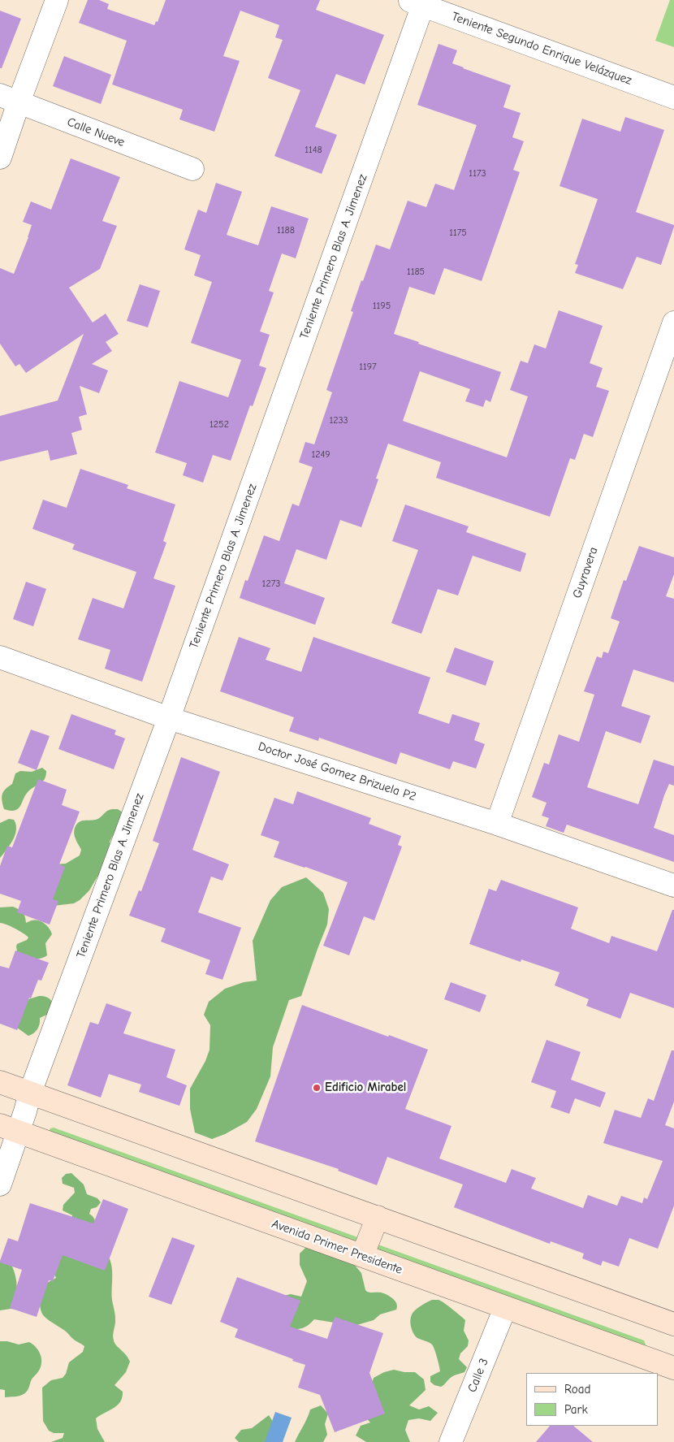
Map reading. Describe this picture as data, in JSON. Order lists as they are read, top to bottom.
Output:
{
  "streets": {
    "main road": ["Avenida Primer Presidente"],
    "street": [
      "Teniente Segundo Enrique Velázquez",
      "Calle Nueve",
      "Teniente Primero Blas A. Jimenez",
      "Guyravera",
      "Doctor José Gomez Brizuela P2",
      "Calle 3"
    ]
  },
  "crossings": [
    ["Teniente Segundo Enrique Velázquez", "Teniente Primero Blas A. Jimenez"],
    ["Teniente Primero Blas A. Jimenez", "Doctor José Gomez Brizuela P2"],
    ["Teniente Primero Blas A. Jimenez", "Avenida Primer Presidente"],
    ["Guyravera", "Doctor José Gomez Brizuela P2"],
    ["Avenida Primer Presidente", "Calle 3"]
  ],
  "places": ["Edificio Mirabel"],
  "house_numbers": [
    "1148",
    "1173",
    "1188",
    "1175",
    "1185",
    "1195",
    "1197",
    "1233",
    "1252",
    "1249",
    "1273"
  ],
  "legend": ["Road", "Park"]
}
